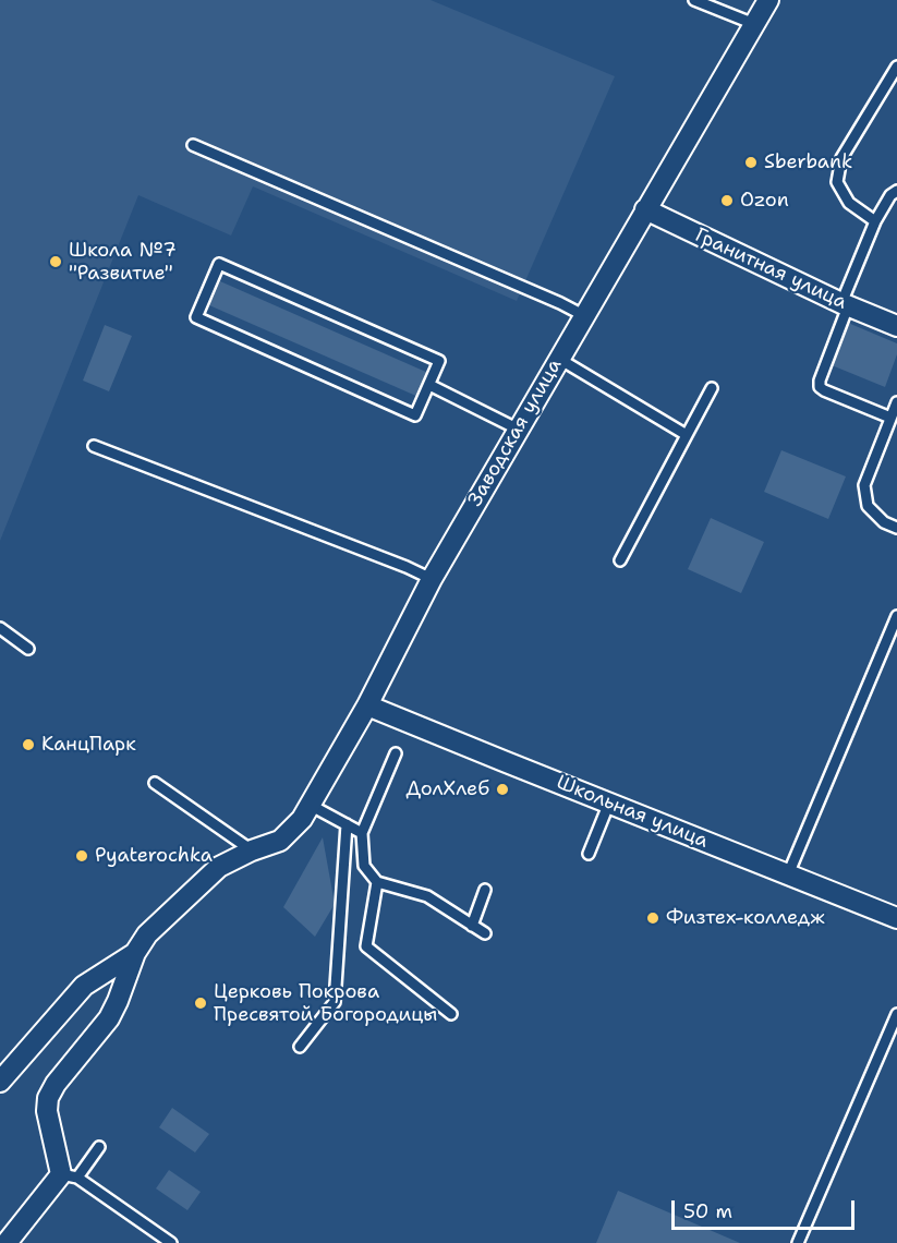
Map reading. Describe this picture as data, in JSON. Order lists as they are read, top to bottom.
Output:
{
  "streets": {
    "street": ["Гранитная улица", "Заводская улица", "Школьная улица"]
  },
  "crossings": [
    ["Гранитная улица", "Заводская улица"],
    ["Заводская улица", "Школьная улица"]
  ],
  "places": [
    "Sberbank",
    "Ozon",
    "Школа №7 \"Развитие\"",
    "КанцПарк",
    "ДолХлеб",
    "Pyaterochka",
    "Физтех-колледж",
    "Церковь Покрова Пресвятой Богородицы"
  ],
  "scale_bar": "50 m"
}
